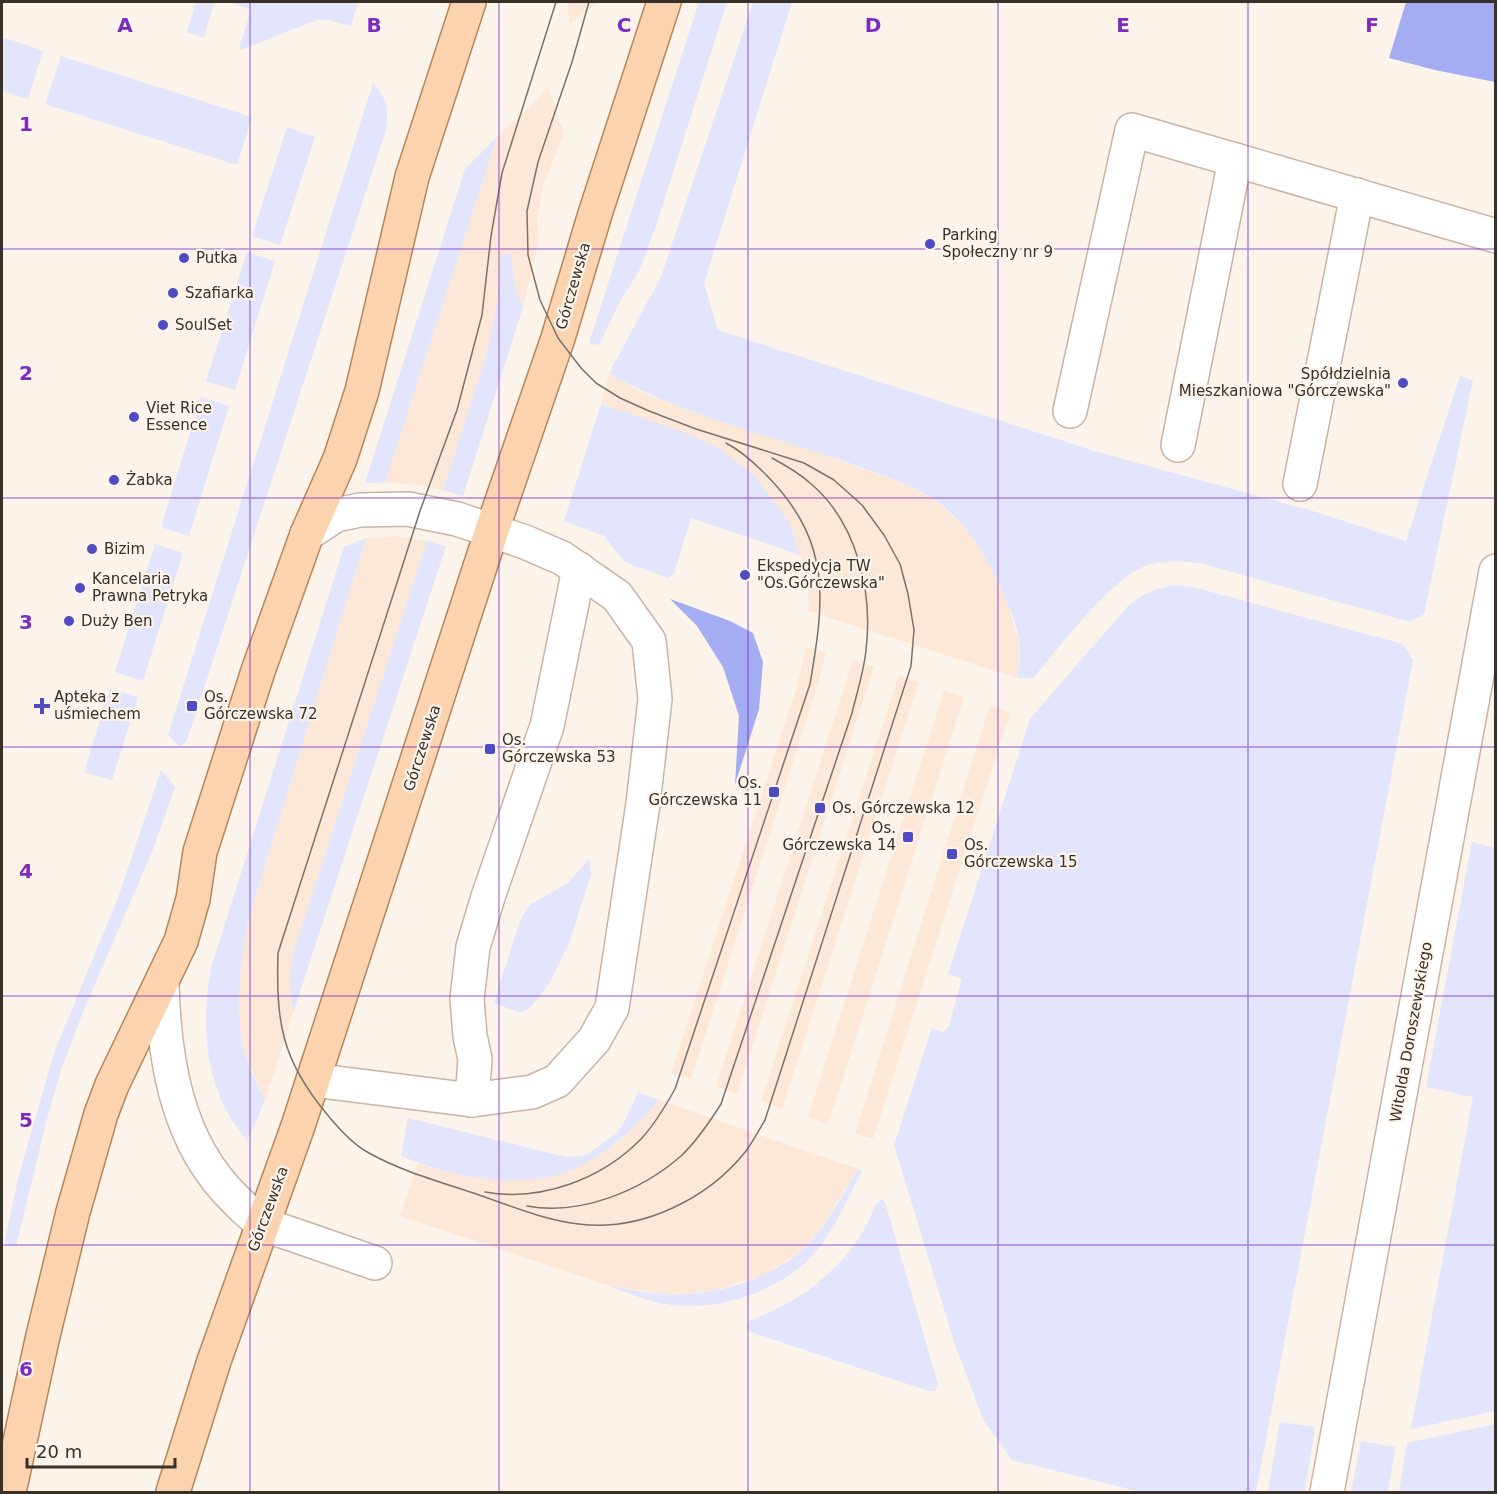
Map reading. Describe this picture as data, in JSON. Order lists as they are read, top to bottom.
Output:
{
  "streets": {
    "main road": ["Górczewska"],
    "street": ["Witolda Doroszewskiego"]
  },
  "places": {
    "other": [
      "Parking Społeczny nr 9",
      "Putka",
      "Szafiarka",
      "SoulSet",
      "Spółdzielnia Mieszkaniowa \"Górczewska\"",
      "Viet Rice Essence",
      "Żabka",
      "Bizim",
      "Ekspedycja TW \"Os.Górczewska\"",
      "Kancelaria Prawna Petryka",
      "Duży Ben"
    ],
    "health": ["Apteka z uśmiechem"],
    "transit": [
      "Os. Górczewska 72",
      "Os. Górczewska 53",
      "Os. Górczewska 11",
      "Os. Górczewska 12",
      "Os. Górczewska 14",
      "Os. Górczewska 15"
    ]
  },
  "scale_bar": "20 m",
  "grid": {
    "columns": [
      "A",
      "B",
      "C",
      "D",
      "E",
      "F"
    ],
    "rows": [
      "1",
      "2",
      "3",
      "4",
      "5",
      "6"
    ]
  }
}
